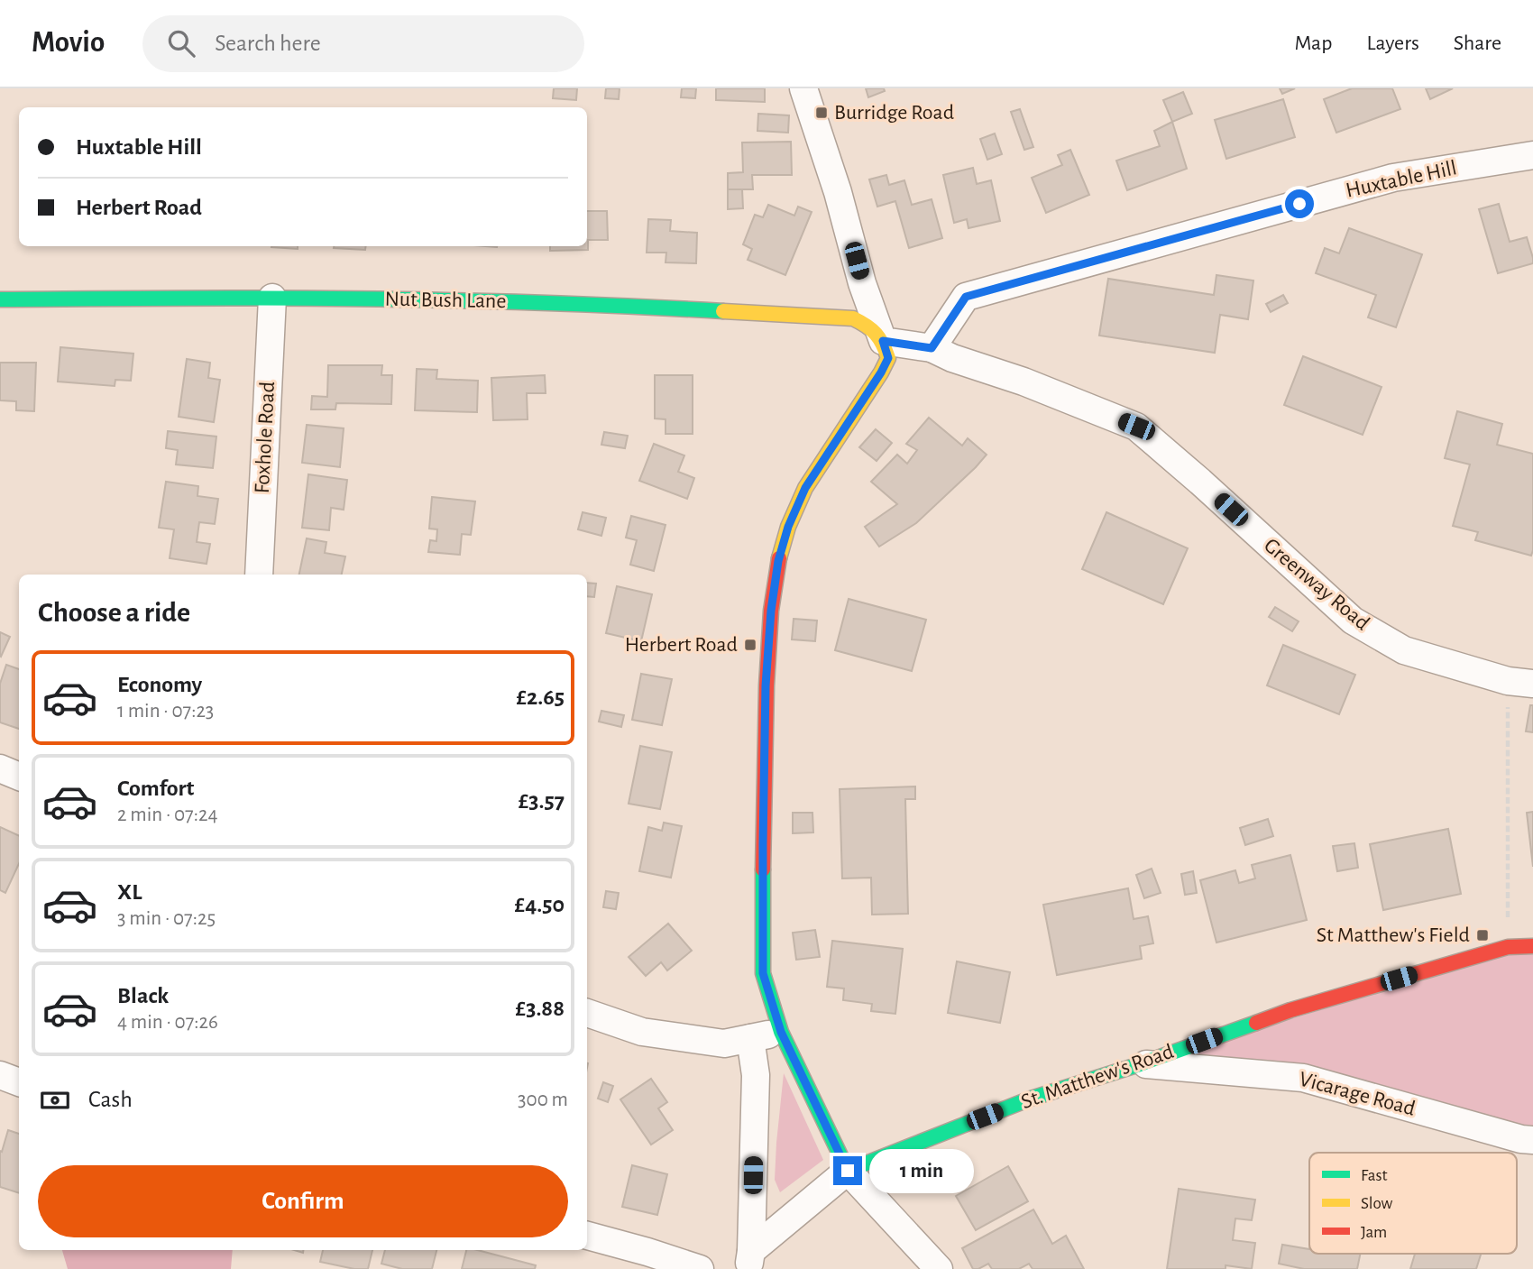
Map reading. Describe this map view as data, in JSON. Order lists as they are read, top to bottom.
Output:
{
  "streets": {
    "street": [
      "Huxtable Hill",
      "Nut Bush Lane",
      "Foxhole Road",
      "Greenway Road",
      "St. Matthew's Road",
      "Vicarage Road"
    ]
  },
  "crossings": [
    ["Huxtable Hill", "Greenway Road"],
    ["Nut Bush Lane", "Foxhole Road"],
    ["Nut Bush Lane", "Greenway Road"],
    ["St. Matthew's Road", "Vicarage Road"]
  ],
  "places": {
    "transit": ["Burridge Road", "Herbert Road", "St Matthew's Field"]
  },
  "legend": ["Fast", "Slow", "Jam"],
  "page": {
    "header": "Movio",
    "search": "Search here",
    "nav": ["Map", "Layers", "Share"],
    "banner": ["Huxtable Hill", "Herbert Road"],
    "heading": "Choose a ride",
    "list": [
      {
        "name": "Economy",
        "note": "1 min · 07:23",
        "value": "£2.65"
      },
      {
        "name": "Comfort",
        "note": "2 min · 07:24",
        "value": "£3.57"
      },
      {
        "name": "XL",
        "note": "3 min · 07:25",
        "value": "£4.50"
      },
      {
        "name": "Black",
        "note": "4 min · 07:26",
        "value": "£3.88"
      }
    ],
    "pay": ["Cash", "300 m"],
    "bubble": "1 min",
    "buttons": "Confirm"
  }
}
